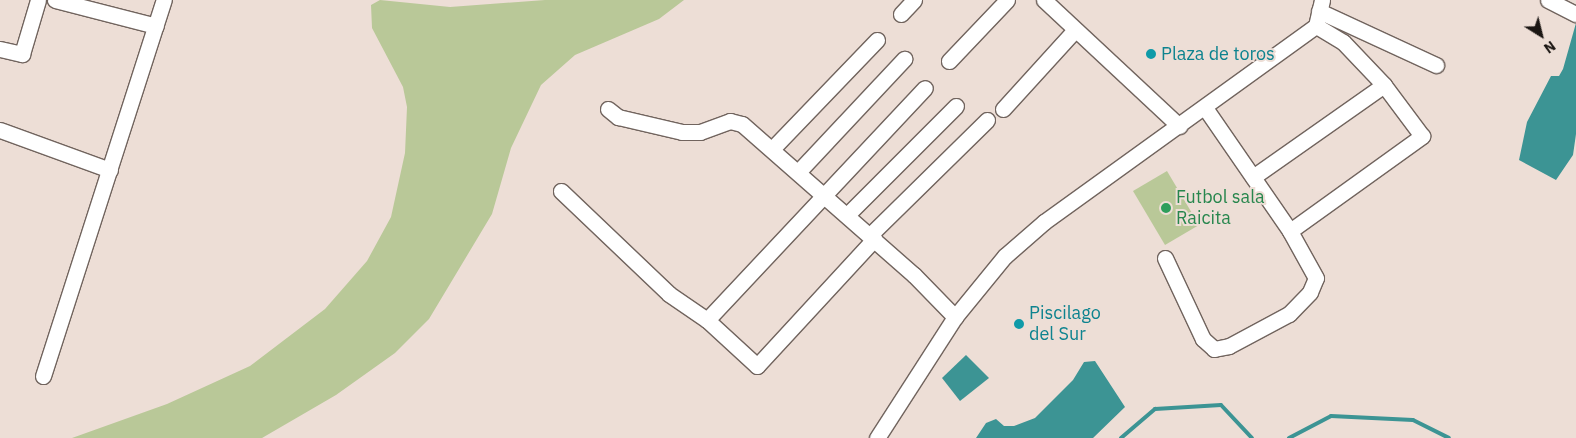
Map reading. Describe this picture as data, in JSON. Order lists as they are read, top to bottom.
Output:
{
  "places": ["Plaza de toros", "Futbol sala Raicita", "Piscilago del Sur"],
  "north": "bottom right"
}
